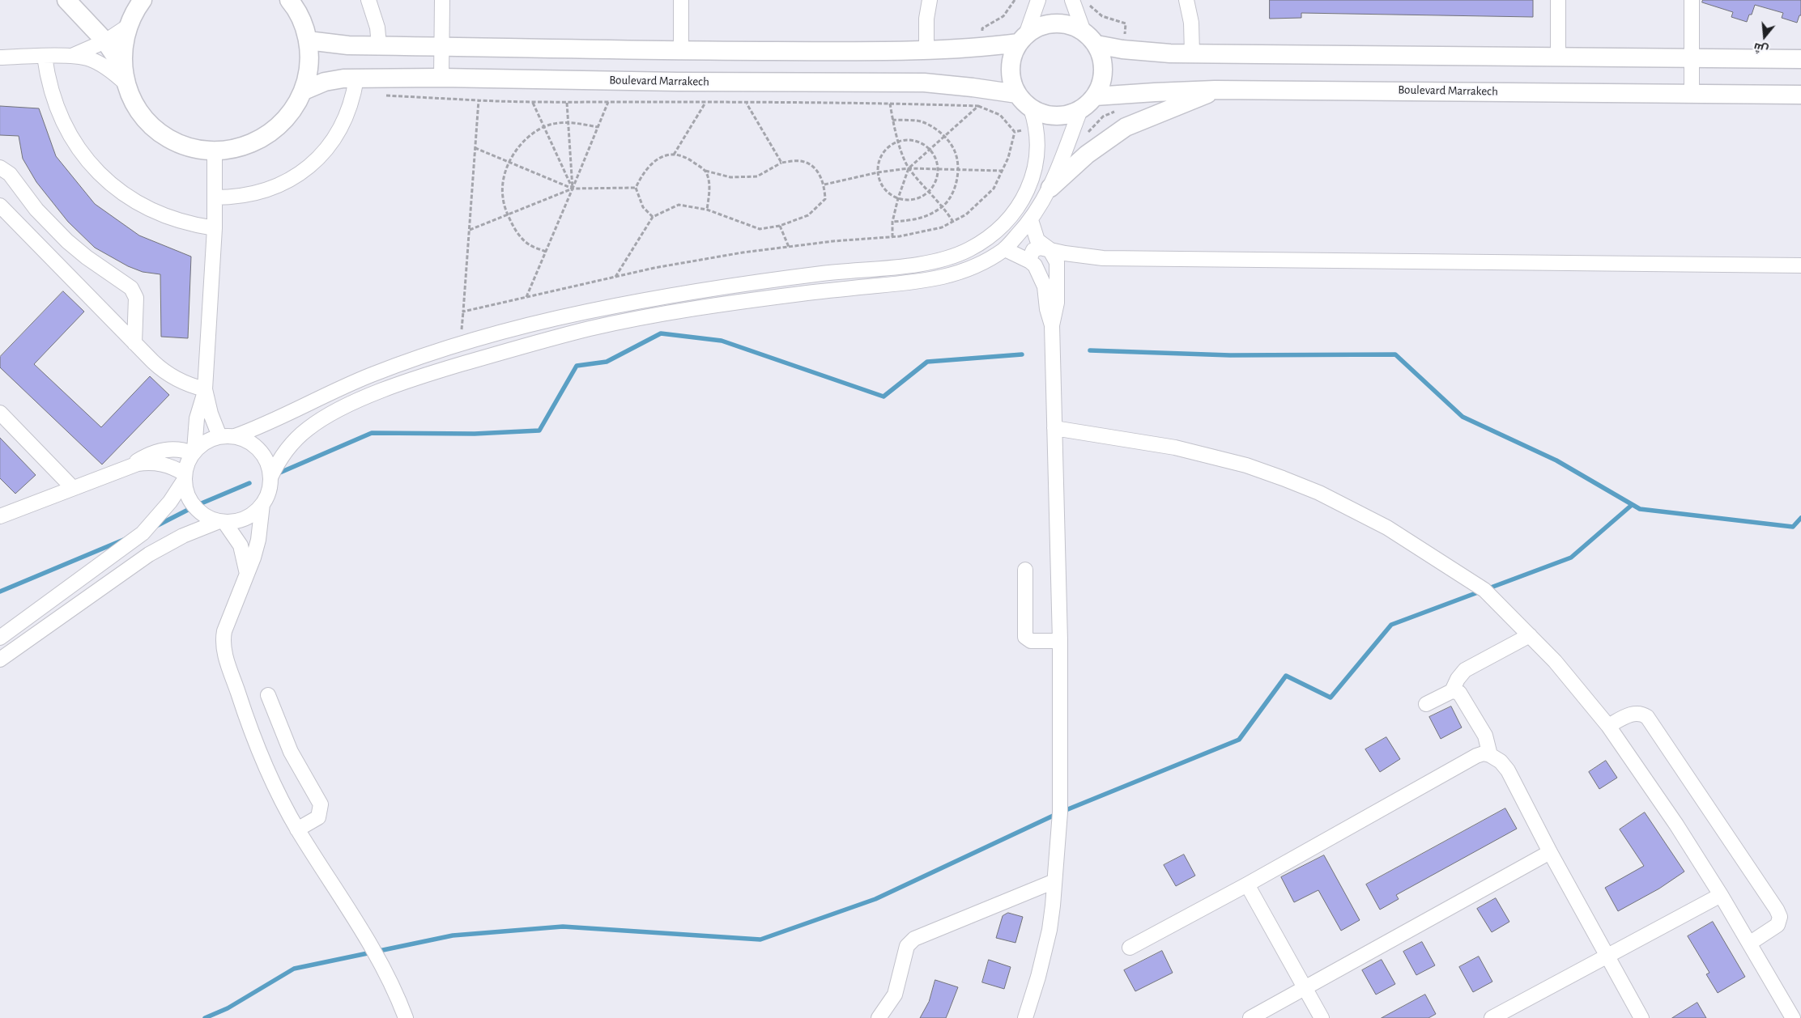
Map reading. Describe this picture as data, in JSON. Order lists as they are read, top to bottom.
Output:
{
  "streets": {
    "main road": ["Boulevard Marrakech"]
  },
  "north": "bottom"
}
